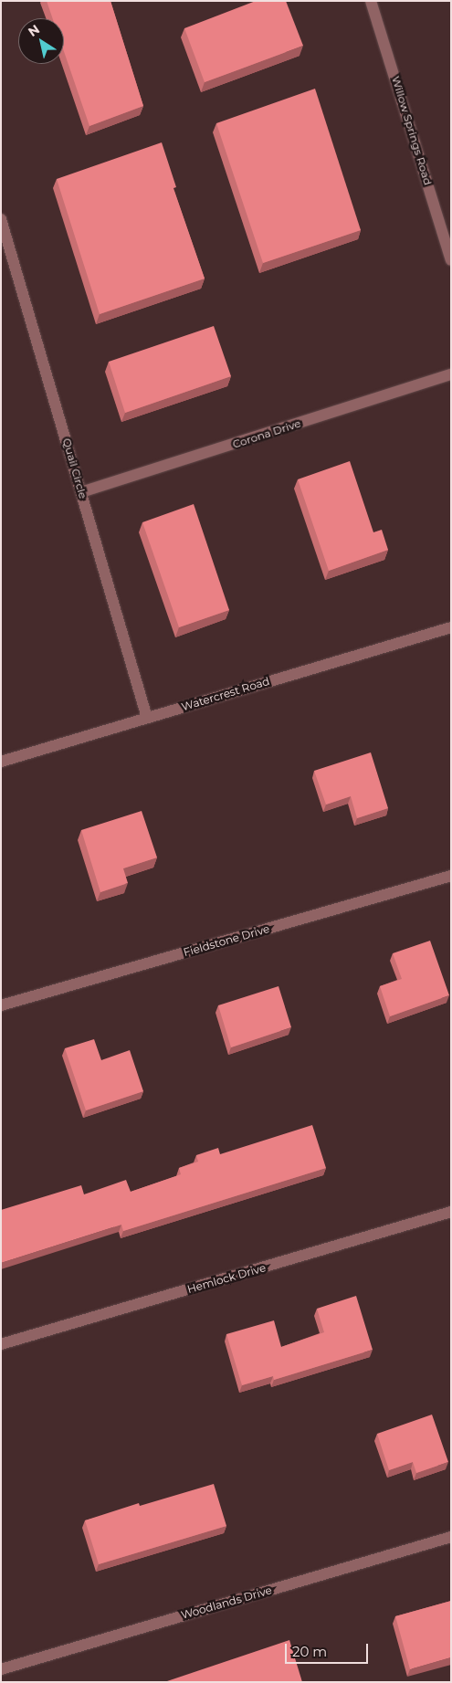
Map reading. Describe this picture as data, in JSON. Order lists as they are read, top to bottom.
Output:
{
  "streets": {
    "street": [
      "Willow Springs Road",
      "Corona Drive",
      "Quail Circle",
      "Watercrest Road",
      "Fieldstone Drive",
      "Hemlock Drive",
      "Woodlands Drive"
    ]
  },
  "crossings": [
    ["Corona Drive", "Quail Circle"],
    ["Quail Circle", "Watercrest Road"]
  ],
  "scale_bar": "20 m",
  "north": "top left"
}
